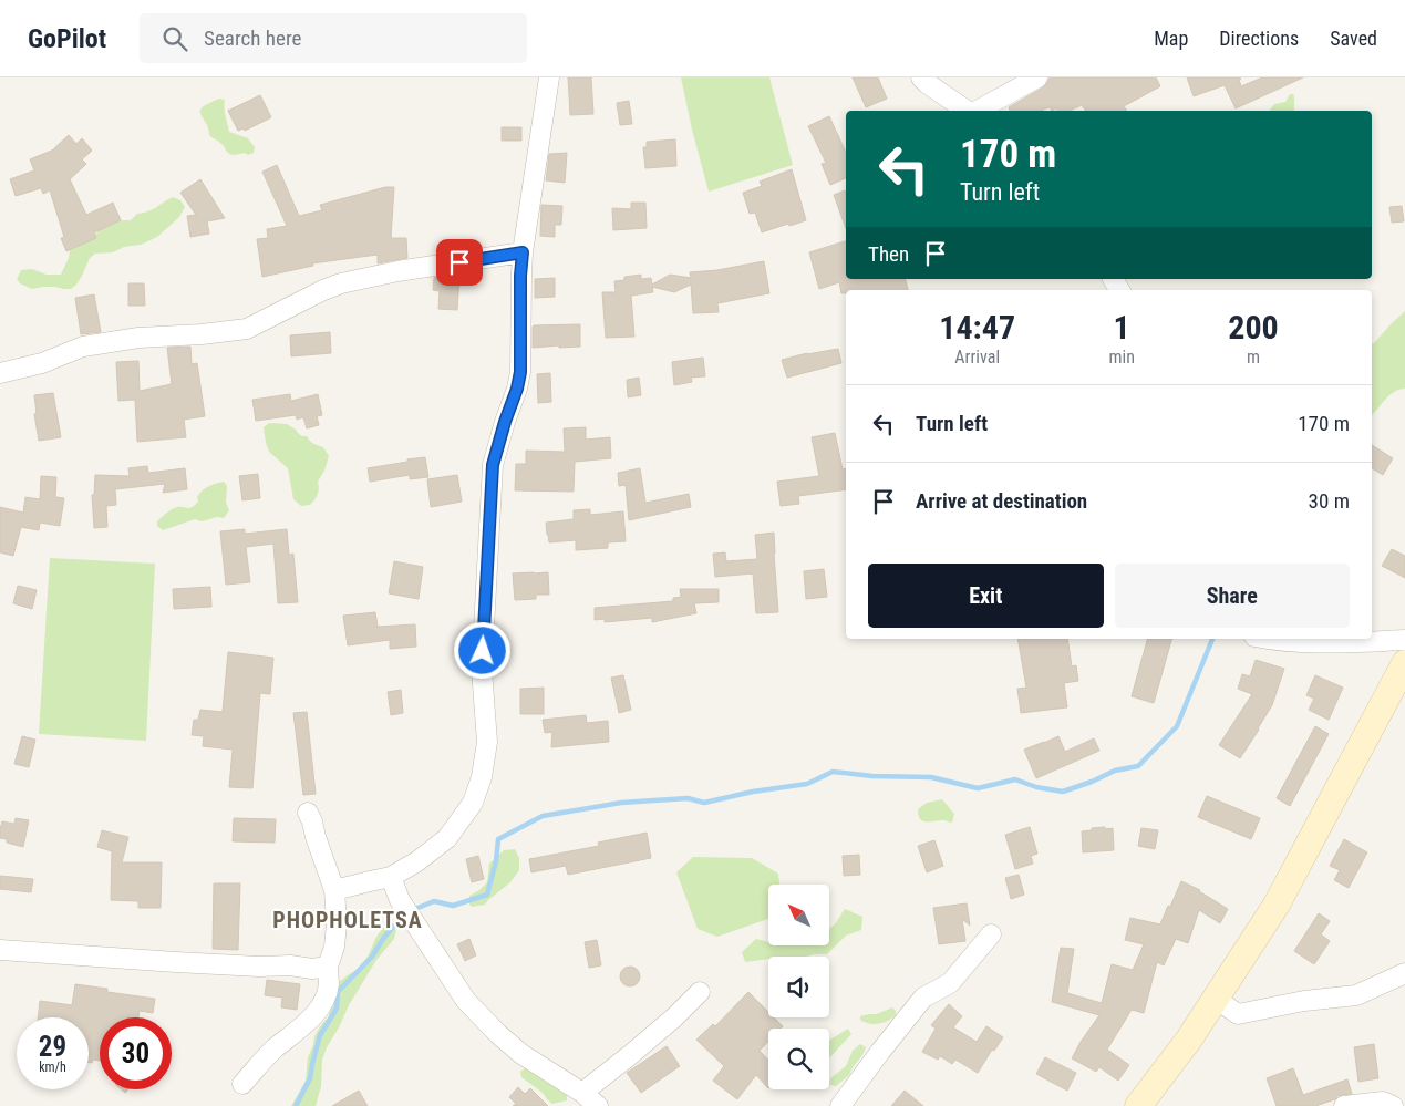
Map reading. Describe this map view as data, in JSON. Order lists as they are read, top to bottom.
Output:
{
  "districts": ["PHOPHOLETSA"],
  "north": "top left",
  "page": {
    "header": "GoPilot",
    "search": "Search here",
    "nav": ["Map", "Directions", "Saved"],
    "turn": ["170 m", "Turn left"],
    "then": "Then",
    "eta": [
      "14:47",
      "Arrival",
      "1",
      "min",
      "200",
      "m"
    ],
    "list": [
      {
        "name": "Turn left",
        "value": "170 m"
      },
      {
        "name": "Arrive at destination",
        "value": "30 m"
      }
    ],
    "buttons": ["Exit", "Share"],
    "speed": "29 km/h",
    "limit": "30"
  }
}
